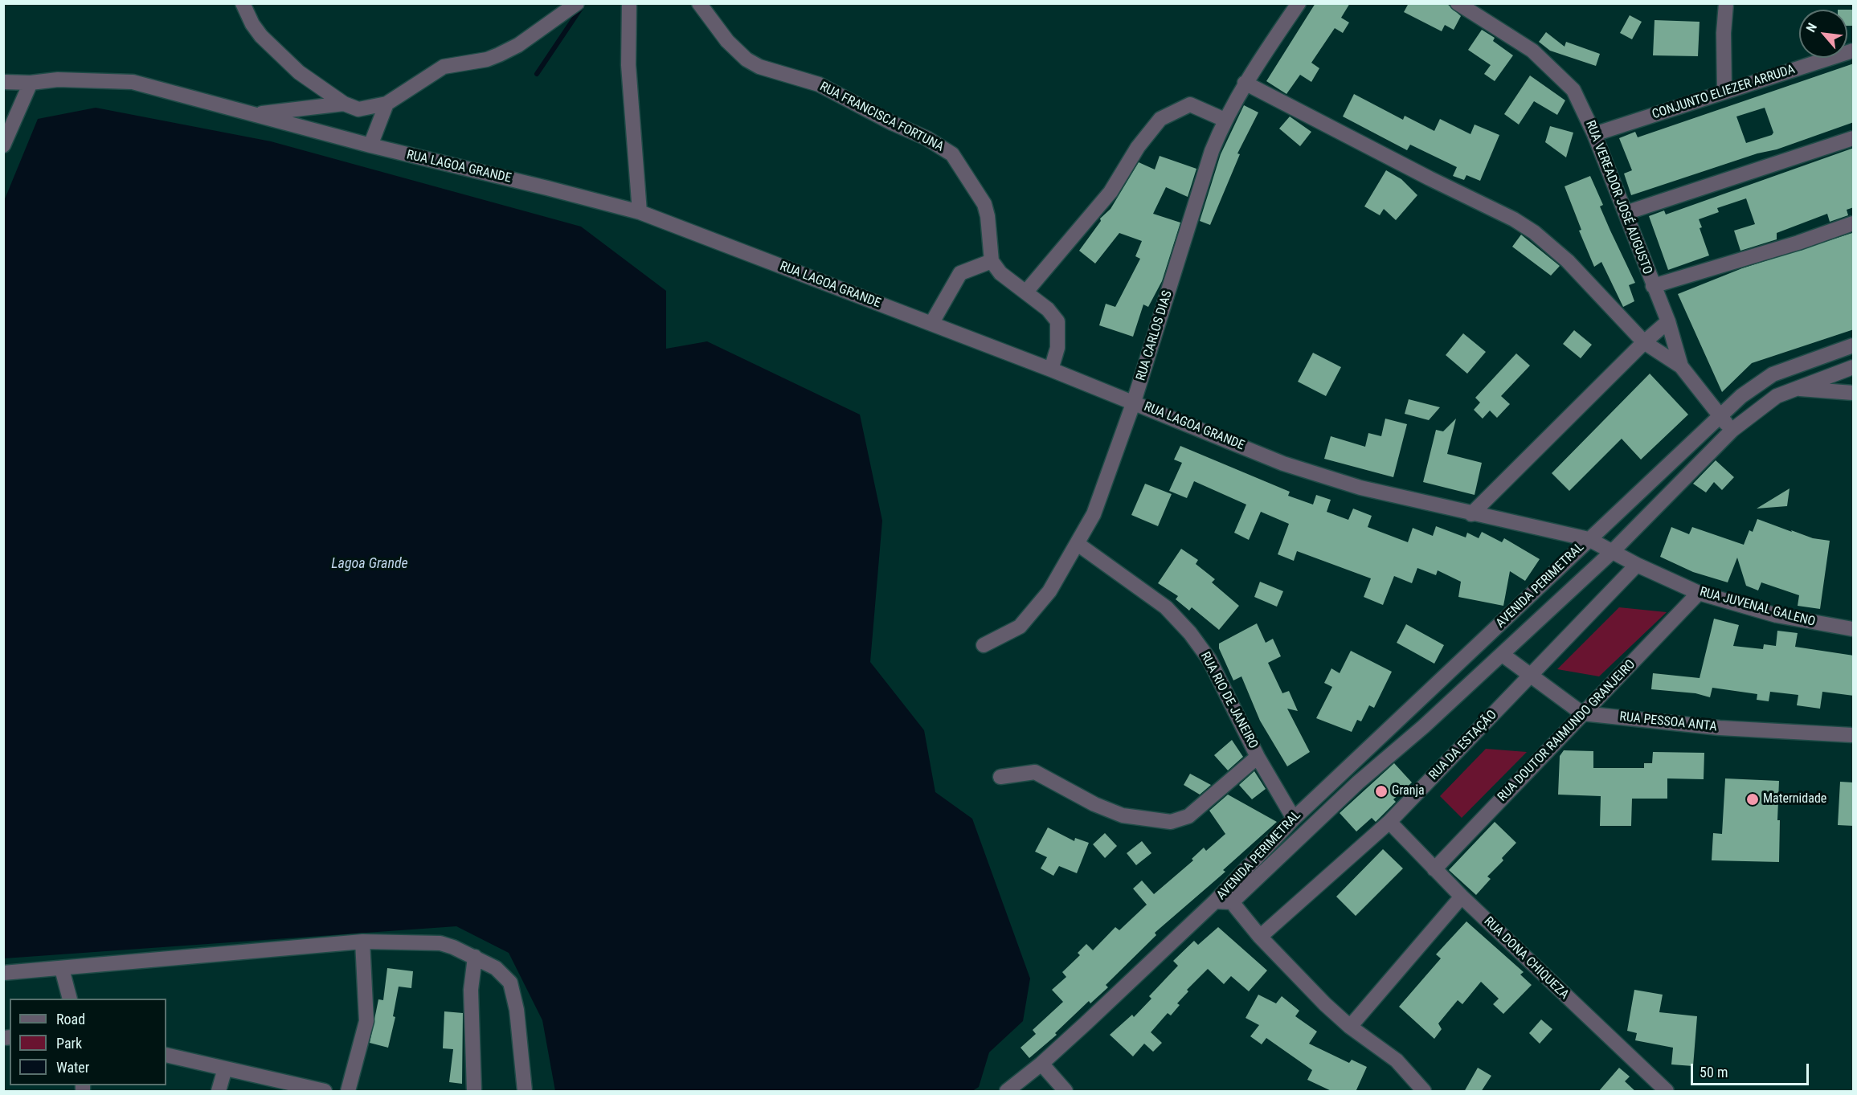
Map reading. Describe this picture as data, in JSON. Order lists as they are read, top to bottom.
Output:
{
  "streets": {
    "street": [
      "CONJUNTO ELIEZER ARRUDA",
      "RUA FRANCISCA FORTUNA",
      "RUA LAGOA GRANDE",
      "RUA VEREADOR JOSÉ AUGUSTO",
      "RUA CARLOS DIAS",
      "AVENIDA PERIMETRAL",
      "RUA JUVENAL GALENO",
      "RUA RIO DE JANEIRO",
      "RUA PESSOA ANTA",
      "RUA DOUTOR RAIMUNDO GRANJEIRO",
      "RUA DA ESTAÇÃO",
      "RUA DONA CHIQUEZA"
    ]
  },
  "crossings": [
    ["CONJUNTO ELIEZER ARRUDA", "RUA VEREADOR JOSÉ AUGUSTO"],
    ["RUA LAGOA GRANDE", "RUA CARLOS DIAS"],
    ["RUA LAGOA GRANDE", "AVENIDA PERIMETRAL"],
    ["RUA LAGOA GRANDE", "RUA JUVENAL GALENO"],
    ["RUA LAGOA GRANDE", "RUA DA ESTAÇÃO"],
    ["RUA VEREADOR JOSÉ AUGUSTO", "AVENIDA PERIMETRAL"],
    ["RUA CARLOS DIAS", "RUA RIO DE JANEIRO"],
    ["AVENIDA PERIMETRAL", "RUA RIO DE JANEIRO"],
    ["RUA JUVENAL GALENO", "RUA DOUTOR RAIMUNDO GRANJEIRO"],
    ["RUA JUVENAL GALENO", "RUA DA ESTAÇÃO"],
    ["RUA PESSOA ANTA", "RUA DOUTOR RAIMUNDO GRANJEIRO"],
    ["RUA DOUTOR RAIMUNDO GRANJEIRO", "RUA DONA CHIQUEZA"],
    ["RUA DA ESTAÇÃO", "RUA DONA CHIQUEZA"]
  ],
  "water": ["Lagoa Grande"],
  "places": ["Granja", "Maternidade"],
  "legend": ["Road", "Park", "Water"],
  "scale_bar": "50 m",
  "north": "top left"
}
